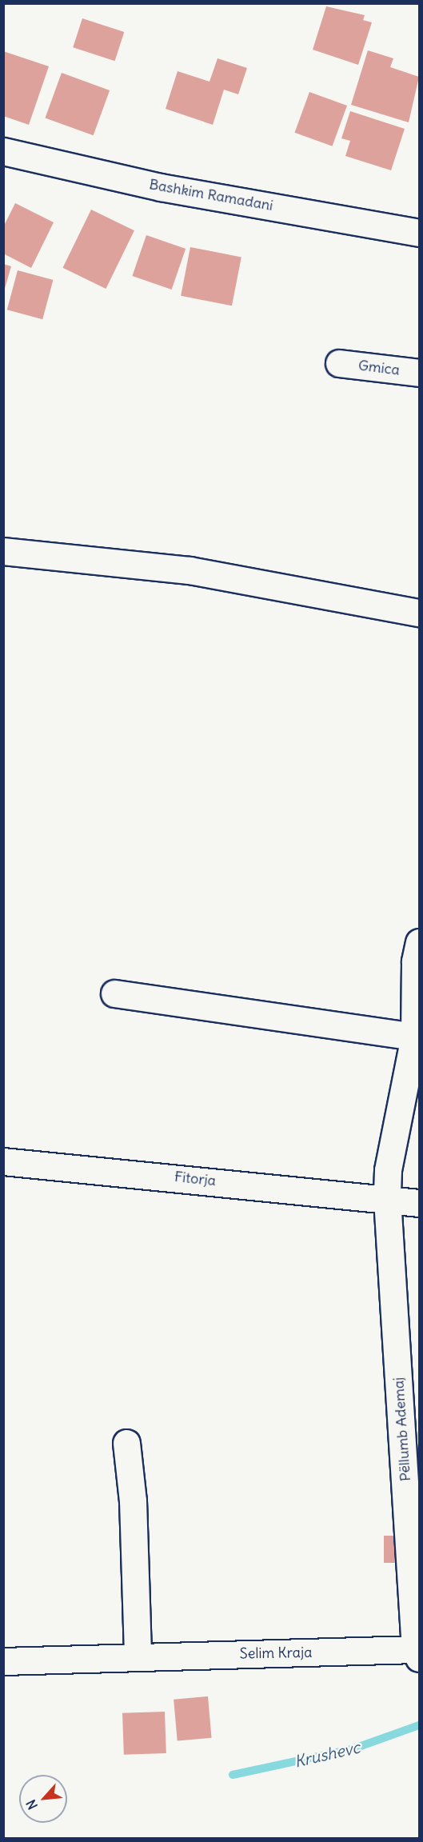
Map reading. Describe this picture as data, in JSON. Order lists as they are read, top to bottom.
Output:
{
  "streets": {
    "street": [
      "Bashkim Ramadani",
      "Gmica",
      "Fitorja",
      "Pëllumb Ademaj",
      "Selim Kraja"
    ]
  },
  "crossings": [
    ["Fitorja", "Pëllumb Ademaj"],
    ["Pëllumb Ademaj", "Selim Kraja"]
  ],
  "water": ["Krushevc"],
  "north": "bottom left"
}
